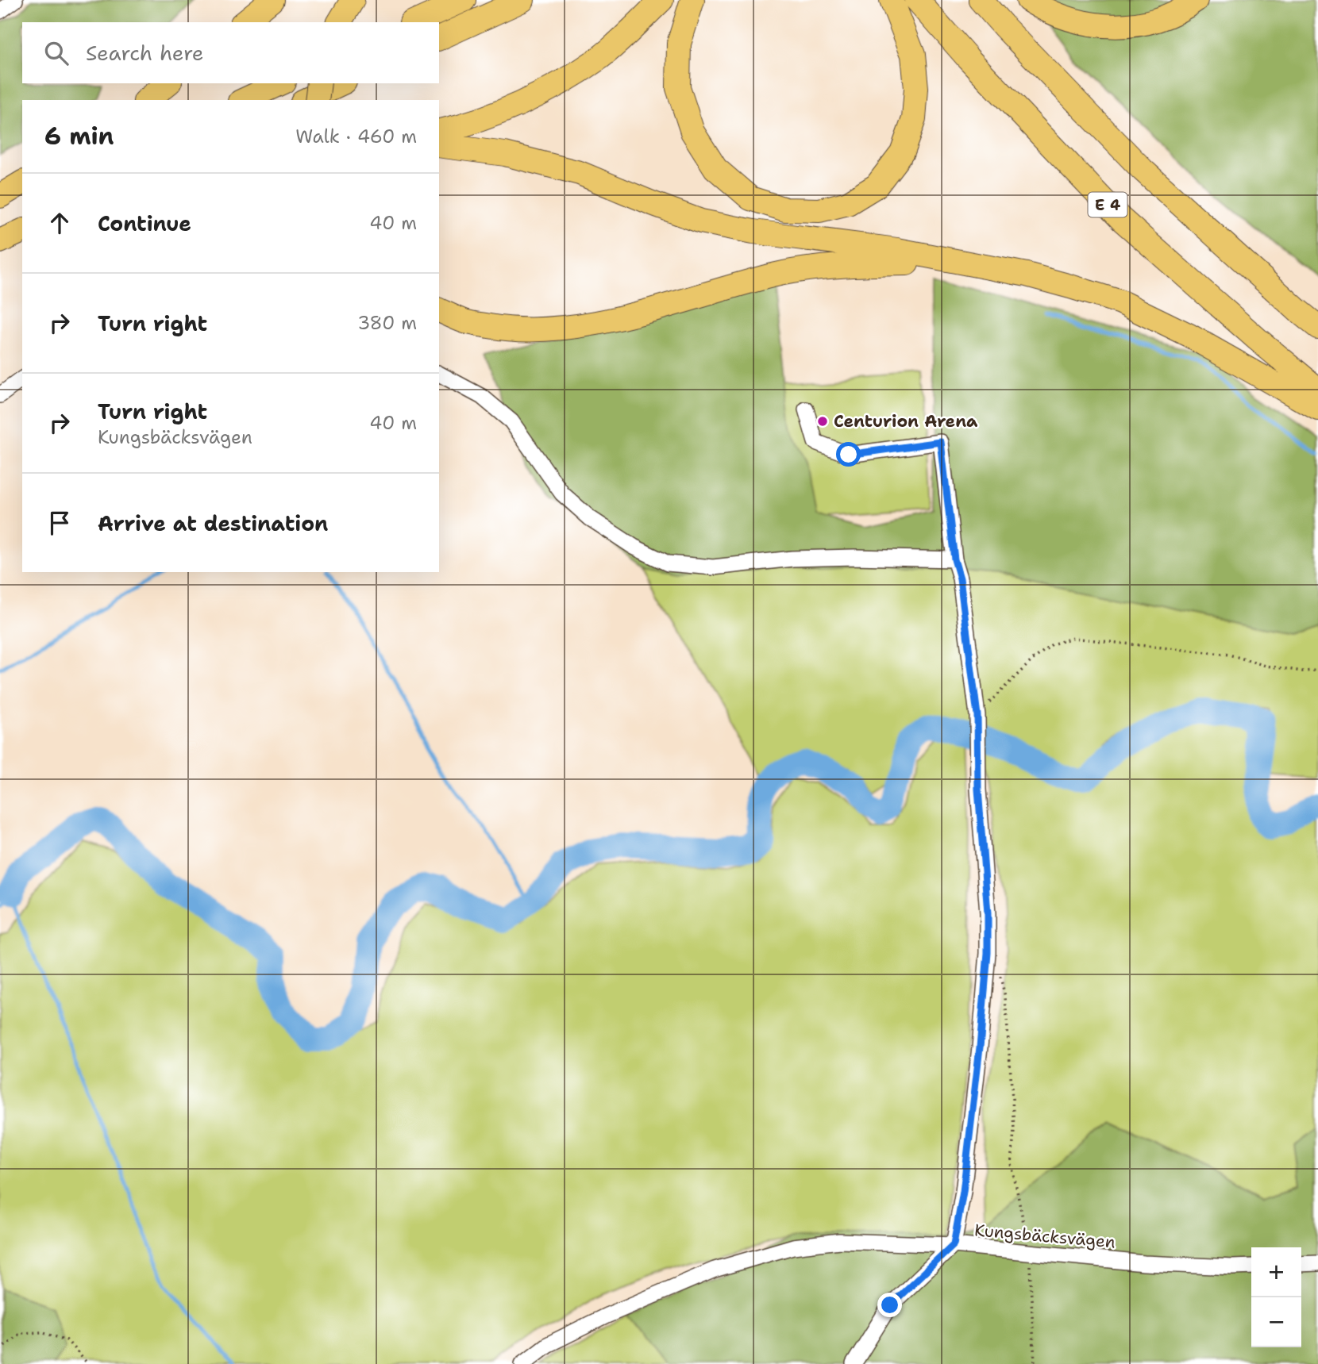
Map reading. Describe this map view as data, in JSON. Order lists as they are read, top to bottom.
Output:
{
  "streets": {
    "highway": ["E 4"],
    "street": ["Kungsbäcksvägen"]
  },
  "places": ["Centurion Arena"],
  "page": {
    "search": "Search here",
    "heading": ["6 min", "Walk · 460 m"],
    "list": [
      ["Continue", "40 m"],
      ["Turn right", "380 m"],
      ["Turn right", "Kungsbäcksvägen", "40 m"],
      "Arrive at destination"
    ],
    "map_buttons": ["+", "−"]
  }
}
